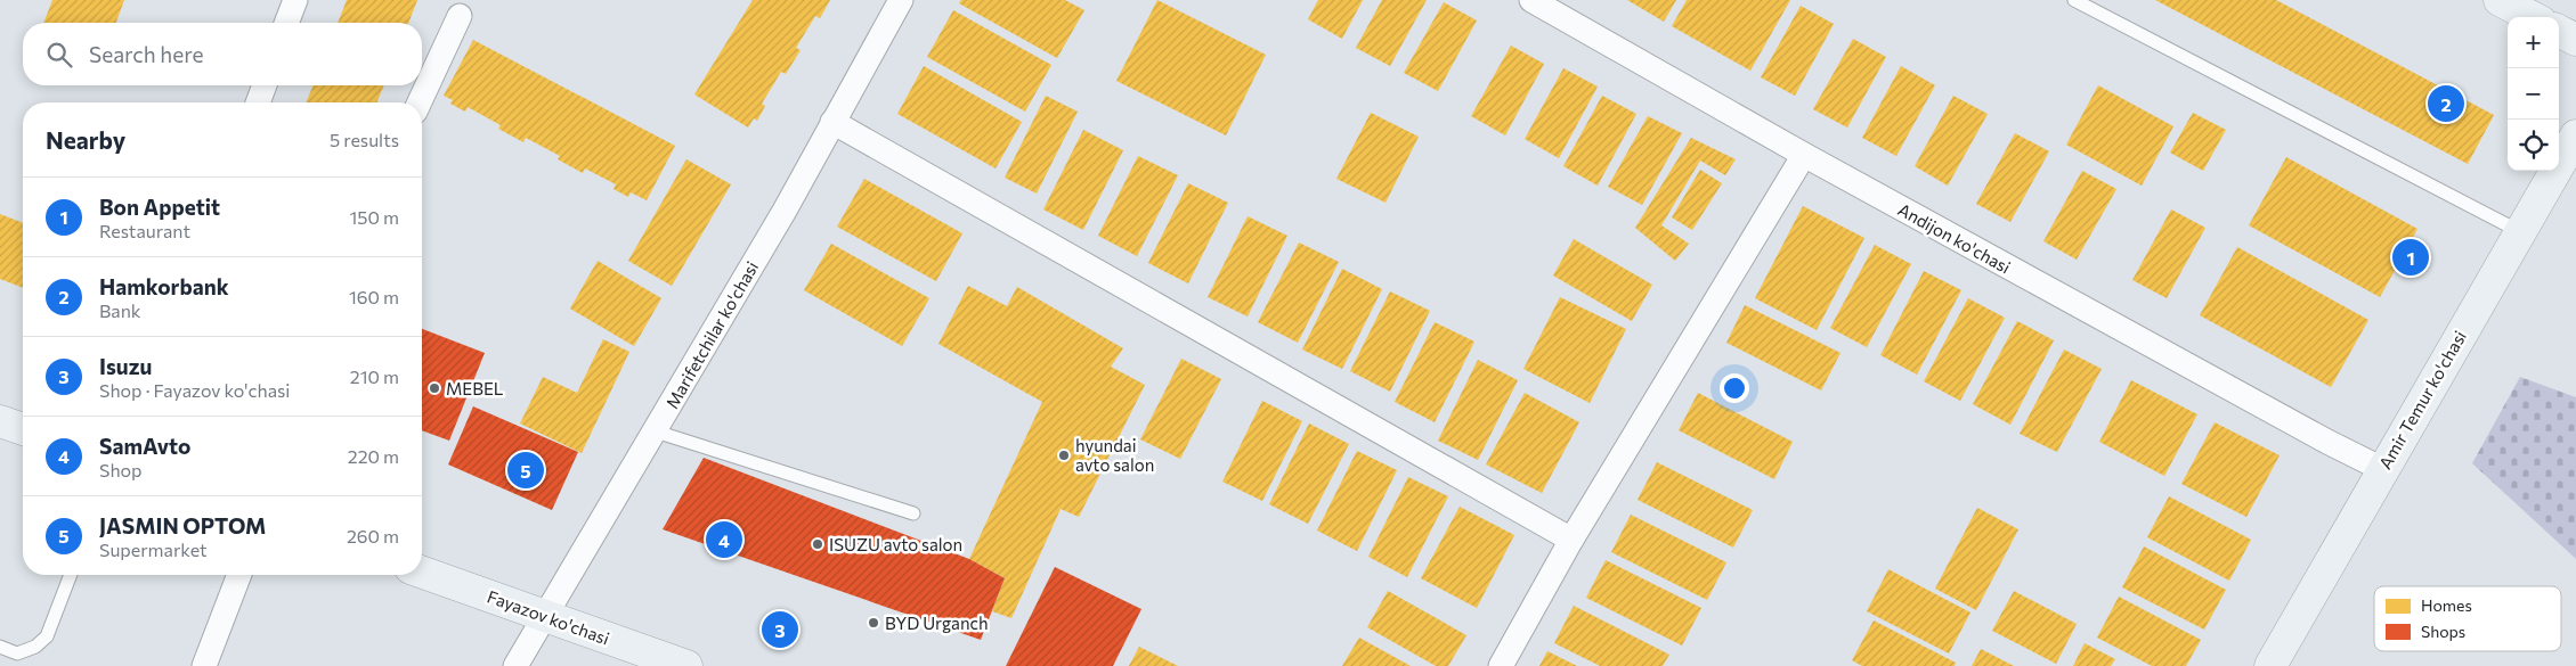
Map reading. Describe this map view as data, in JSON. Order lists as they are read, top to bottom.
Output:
{
  "streets": {
    "main road": ["Amir Temur ko'chasi", "Fayazov ko'chasi"],
    "street": ["Andijon ko'chasi", "Marifetchilar ko'chasi"]
  },
  "crossings": [
    ["Andijon ko'chasi", "Amir Temur ko'chasi"],
    ["Marifetchilar ko'chasi", "Fayazov ko'chasi"]
  ],
  "places": [
    "MEBEL",
    "hyundai avto salon",
    "ISUZU avto salon",
    "BYD Urganch"
  ],
  "legend": ["Homes", "Shops"],
  "page": {
    "map_buttons": ["+", "−"],
    "search": "Search here",
    "pins": [
      "2",
      "1",
      "5",
      "4",
      "3"
    ],
    "heading": ["Nearby", "5 results"],
    "list": [
      {
        "mark": "1",
        "name": "Bon Appetit",
        "note": "Restaurant",
        "value": "150 m"
      },
      {
        "mark": "2",
        "name": "Hamkorbank",
        "note": "Bank",
        "value": "160 m"
      },
      {
        "mark": "3",
        "name": "Isuzu",
        "note": "Shop · Fayazov ko'chasi",
        "value": "210 m"
      },
      {
        "mark": "4",
        "name": "SamAvto",
        "note": "Shop",
        "value": "220 m"
      },
      {
        "mark": "5",
        "name": "JASMIN OPTOM",
        "note": "Supermarket",
        "value": "260 m"
      }
    ]
  }
}
